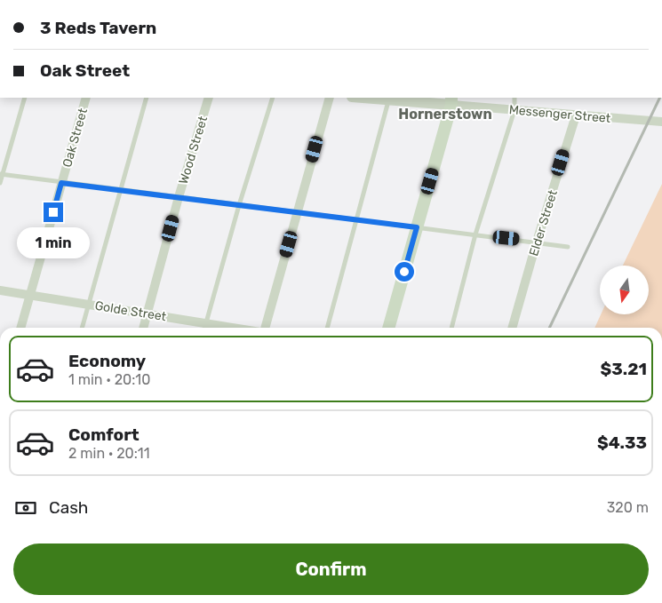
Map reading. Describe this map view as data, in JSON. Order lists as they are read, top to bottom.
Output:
{
  "streets": {
    "street": [
      "Messenger Street",
      "Oak Street",
      "Wood Street",
      "Elder Street",
      "Golde Street"
    ]
  },
  "crossings": [
    ["Messenger Street", "Elder Street"],
    ["Oak Street", "Golde Street"],
    ["Wood Street", "Golde Street"]
  ],
  "districts": ["Hornerstown"],
  "north": "bottom",
  "page": {
    "banner": ["3 Reds Tavern", "Oak Street"],
    "bubble": "1 min",
    "list": [
      {
        "name": "Economy",
        "note": "1 min · 20:10",
        "value": "$3.21"
      },
      {
        "name": "Comfort",
        "note": "2 min · 20:11",
        "value": "$4.33"
      }
    ],
    "pay": ["Cash", "320 m"],
    "buttons": "Confirm"
  }
}
